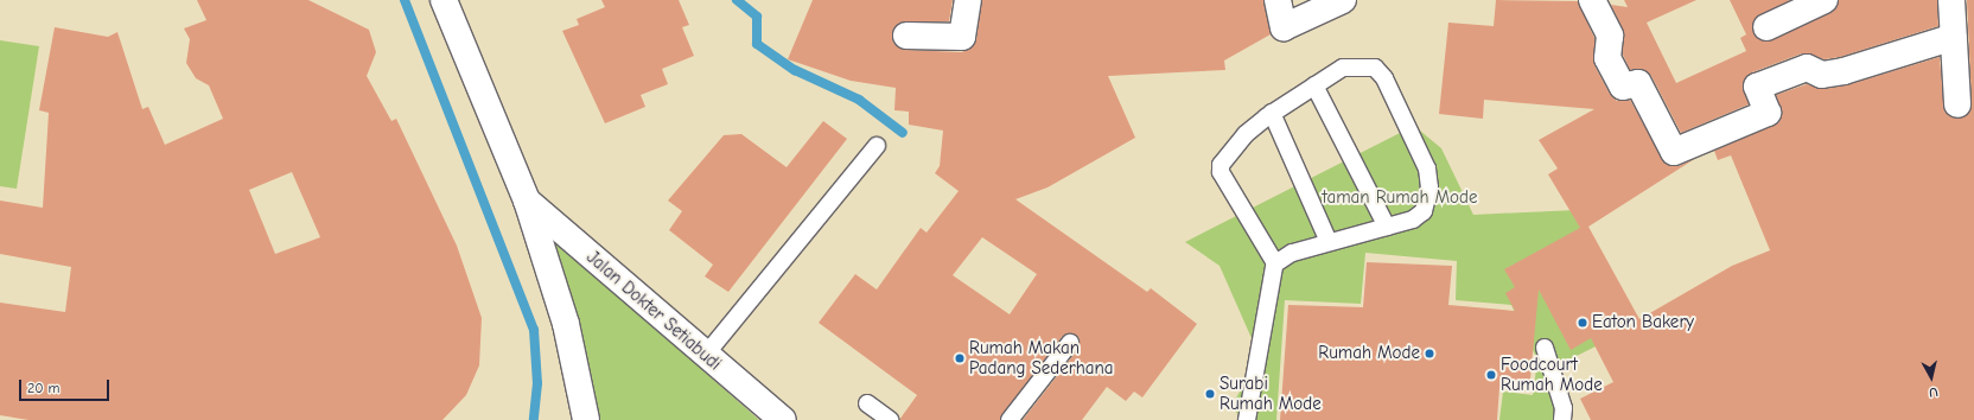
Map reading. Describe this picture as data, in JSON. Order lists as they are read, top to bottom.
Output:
{
  "streets": {
    "street": ["Jalan Dokter Setiabudi"]
  },
  "parks": ["taman Rumah Mode"],
  "places": [
    "Eaton Bakery",
    "Rumah Mode",
    "Rumah Makan Padang Sederhana",
    "Foodcourt Rumah Mode",
    "Surabi Rumah Mode"
  ],
  "scale_bar": "20 m",
  "north": "bottom"
}
